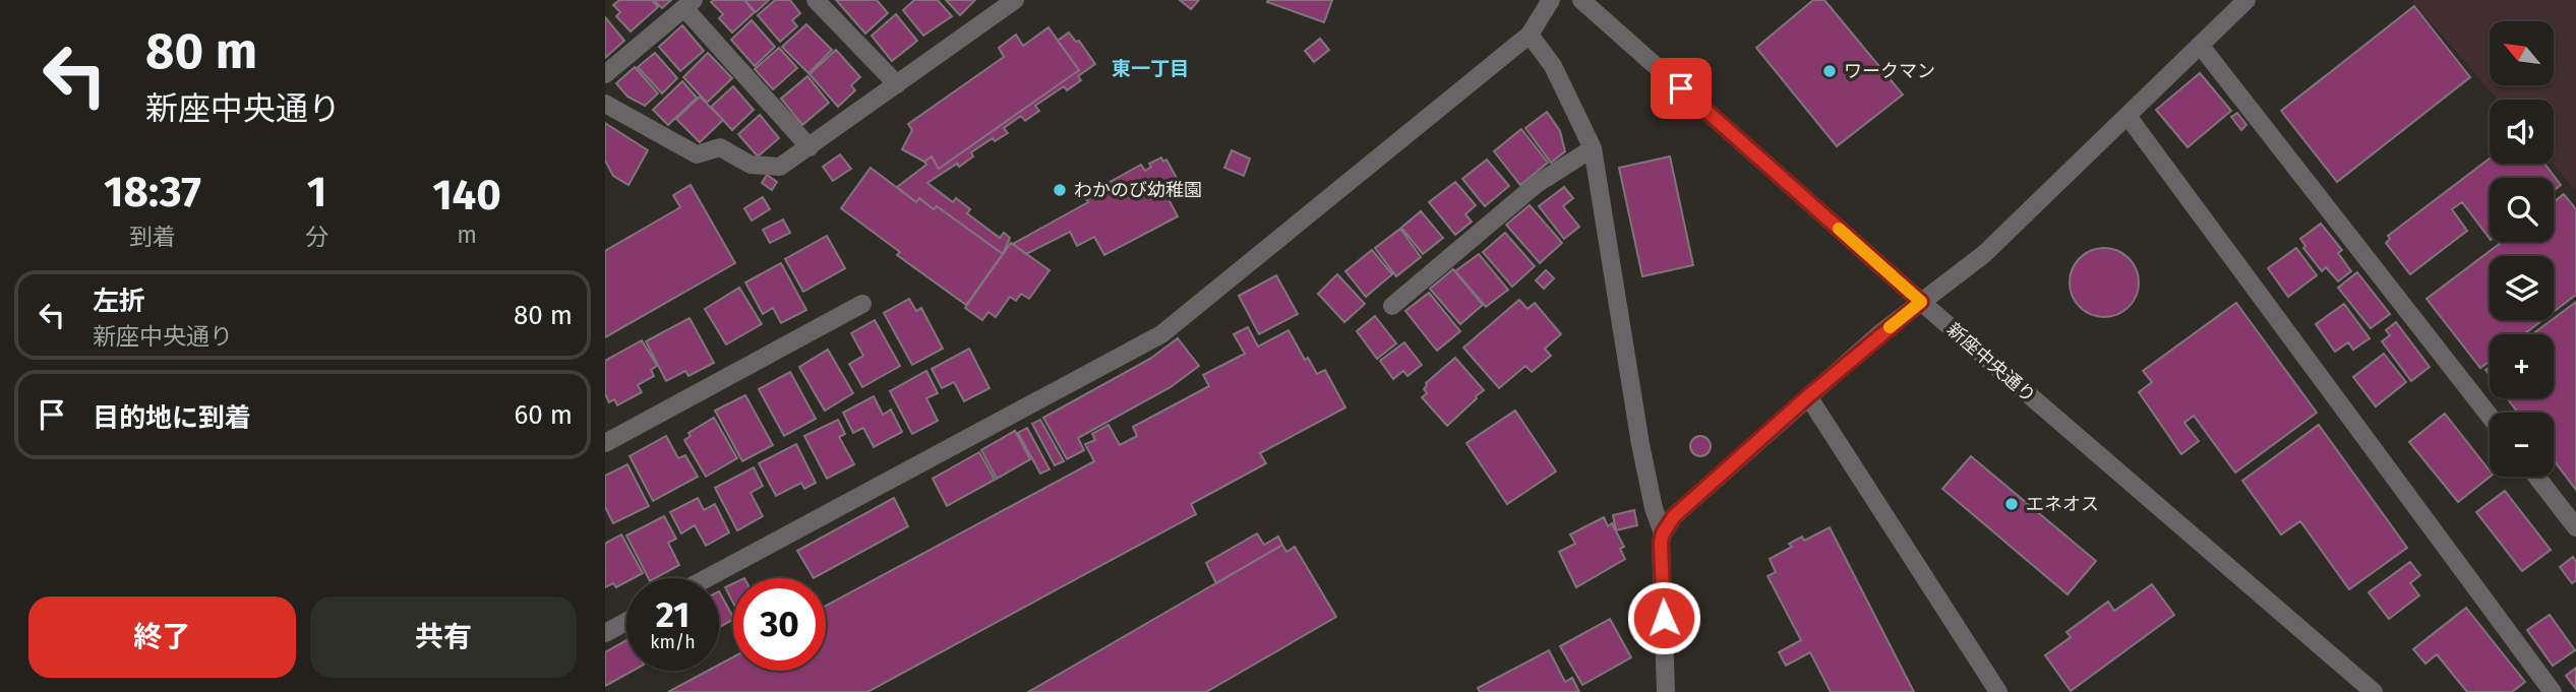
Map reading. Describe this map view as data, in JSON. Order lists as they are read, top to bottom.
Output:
{
  "streets": {
    "street": ["新座中央通り"]
  },
  "districts": ["東一丁目"],
  "places": ["ワークマン", "わかのび幼稚園", "エネオス"],
  "north": "top left",
  "page": {
    "turn": ["80 m", "新座中央通り"],
    "map_buttons": ["+", "−"],
    "eta": [
      "18:37",
      "到着",
      "1",
      "分",
      "140",
      "m"
    ],
    "list": [
      {
        "name": "左折",
        "note": "新座中央通り",
        "value": "80 m"
      },
      {
        "name": "目的地に到着",
        "value": "60 m"
      }
    ],
    "speed": "21 km/h",
    "limit": "30",
    "buttons": ["終了", "共有"]
  }
}
